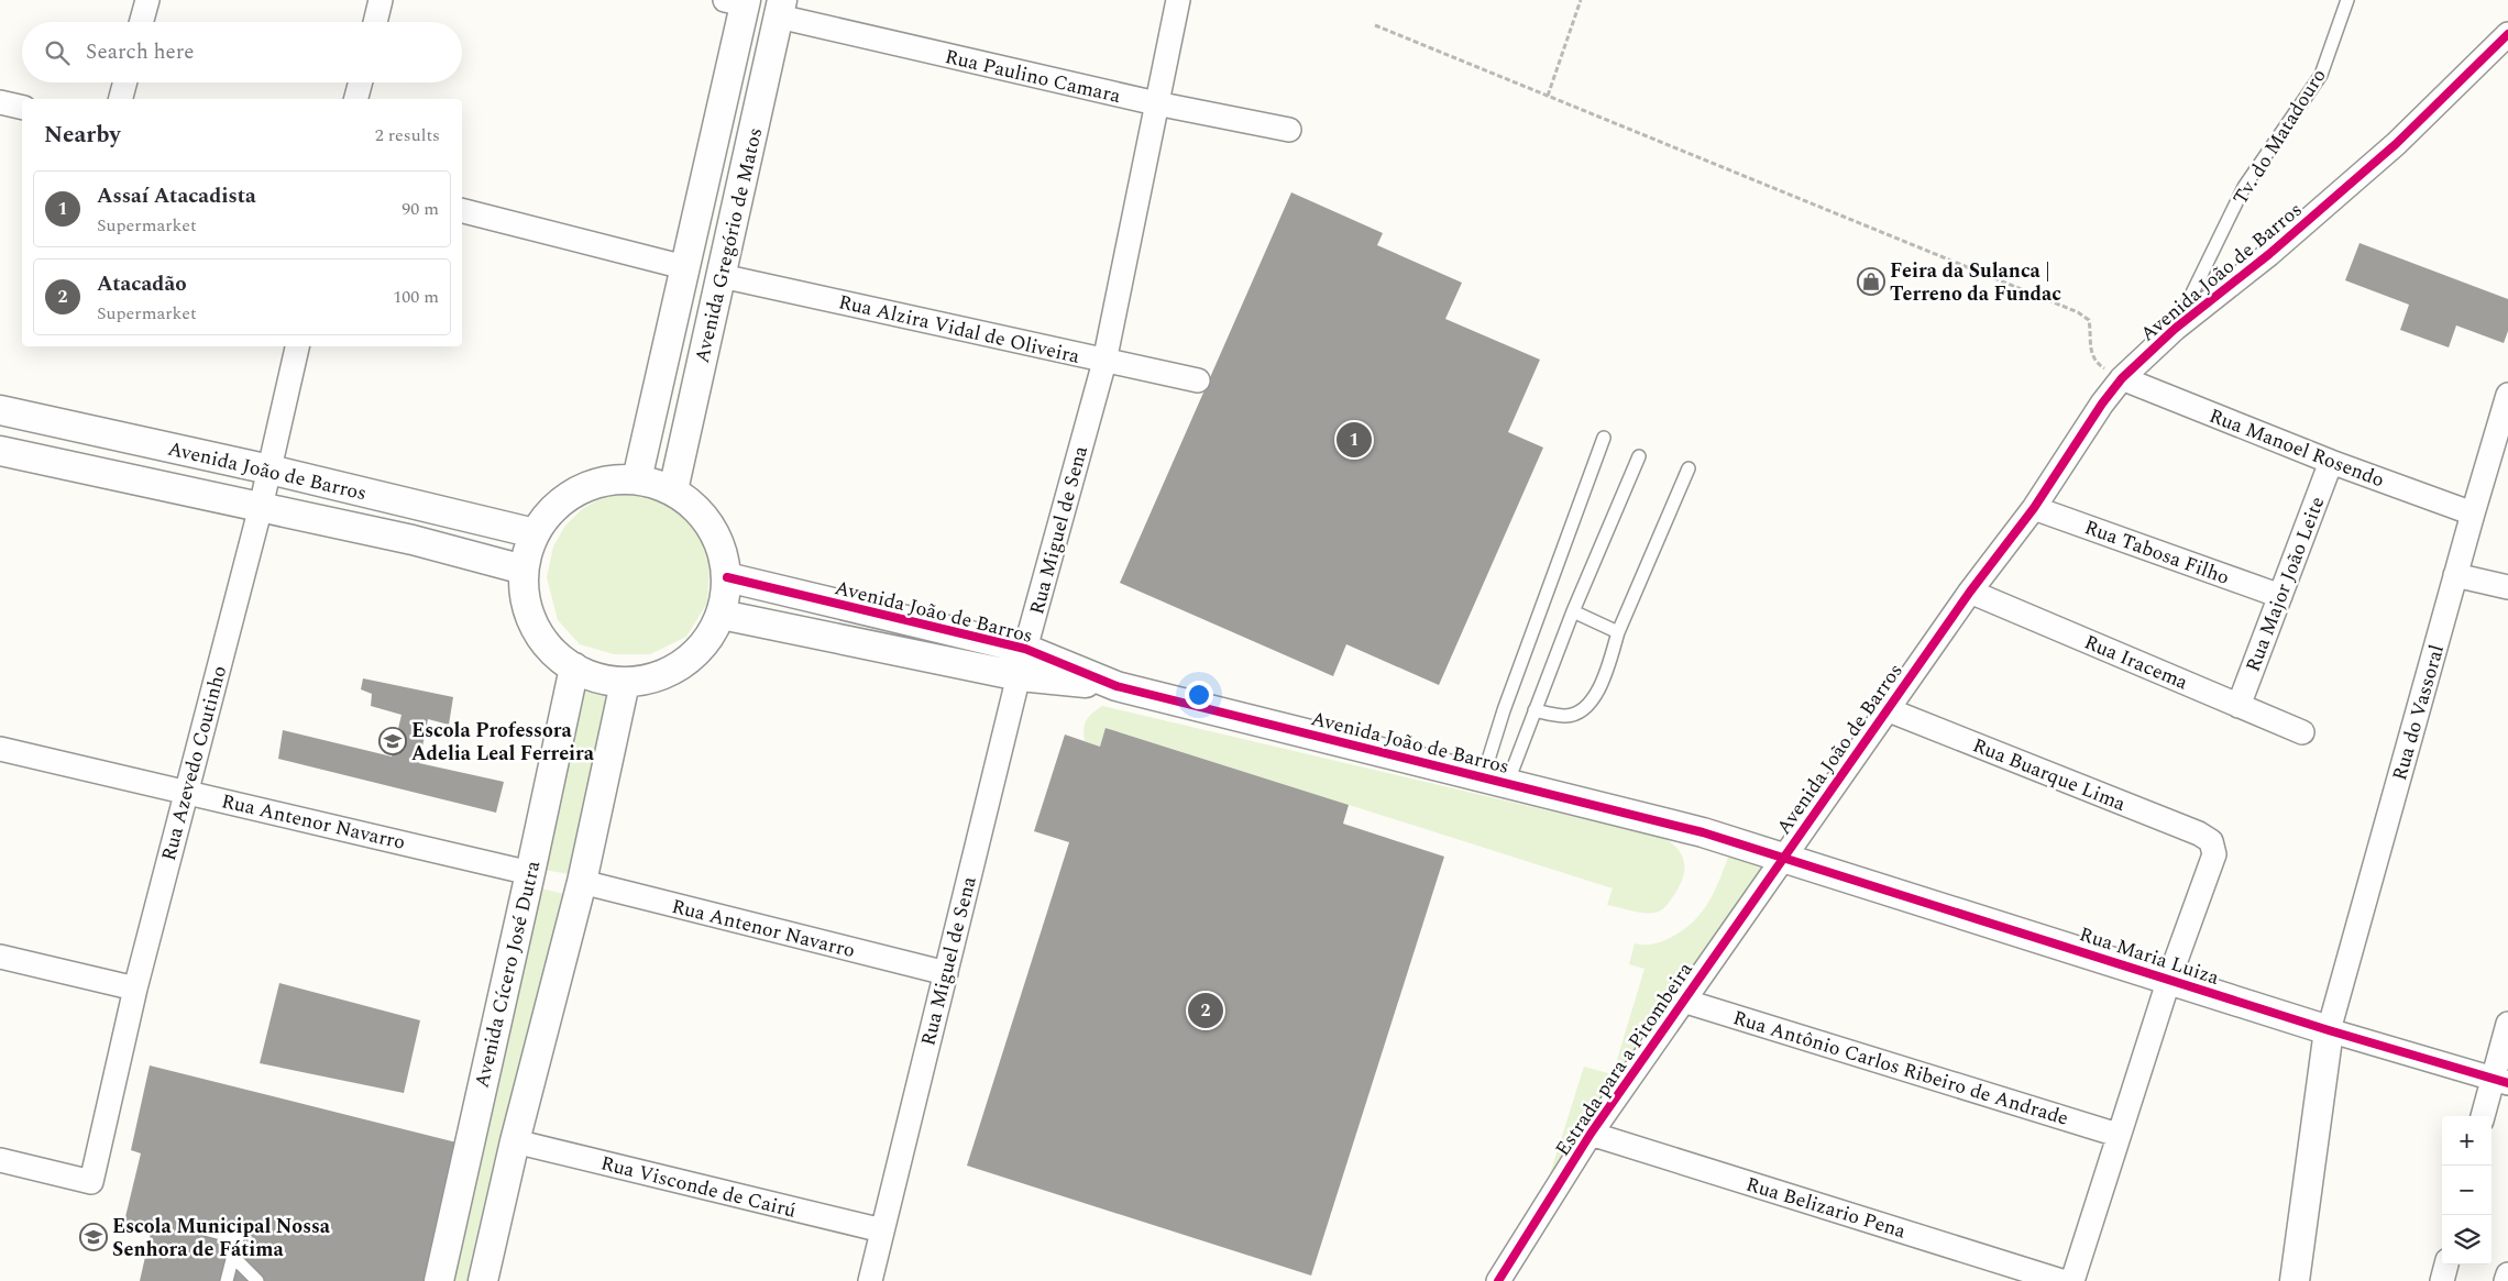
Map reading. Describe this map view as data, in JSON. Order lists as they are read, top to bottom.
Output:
{
  "streets": {
    "street": [
      "Rua Paulino Camara",
      "Avenida Gregório de Matos",
      "Avenida João de Barros",
      "Rua Alzira Vidal de Oliveira",
      "Rua Manoel Rosendo",
      "Rua Miguel de Sena",
      "Rua Tabosa Filho",
      "Rua Major João Leite",
      "Rua Iracema",
      "Rua do Vassoral",
      "Rua Azevedo Coutinho",
      "Rua Buarque Lima",
      "Rua Antenor Navarro",
      "Rua Maria Luiza",
      "Avenida Cícero José Dutra",
      "Estrada para a Pitombeira",
      "Rua Antônio Carlos Ribeiro de Andrade",
      "Rua Visconde de Cairú",
      "Rua Belizario Pena"
    ],
    "lane": ["Tv. do Matadouro"]
  },
  "crossings": [
    ["Rua Paulino Camara", "Avenida Gregório de Matos"],
    ["Rua Paulino Camara", "Rua Miguel de Sena"],
    ["Tv. do Matadouro", "Avenida João de Barros"],
    ["Avenida Gregório de Matos", "Rua Alzira Vidal de Oliveira"],
    ["Avenida João de Barros", "Rua Manoel Rosendo"],
    ["Avenida João de Barros", "Rua Miguel de Sena"],
    ["Avenida João de Barros", "Rua Tabosa Filho"],
    ["Avenida João de Barros", "Rua Iracema"],
    ["Avenida João de Barros", "Rua Azevedo Coutinho"],
    ["Avenida João de Barros", "Rua Buarque Lima"],
    ["Avenida João de Barros", "Rua Maria Luiza"],
    ["Avenida João de Barros", "Estrada para a Pitombeira"],
    ["Rua Alzira Vidal de Oliveira", "Rua Miguel de Sena"],
    ["Rua Manoel Rosendo", "Rua Major João Leite"],
    ["Rua Manoel Rosendo", "Rua do Vassoral"],
    ["Rua Miguel de Sena", "Rua Antenor Navarro"],
    ["Rua Miguel de Sena", "Rua Visconde de Cairú"],
    ["Rua Tabosa Filho", "Rua Major João Leite"],
    ["Rua Major João Leite", "Rua Iracema"],
    ["Rua do Vassoral", "Rua Maria Luiza"],
    ["Rua Azevedo Coutinho", "Rua Antenor Navarro"],
    ["Rua Buarque Lima", "Rua Maria Luiza"],
    ["Rua Antenor Navarro", "Avenida Cícero José Dutra"],
    ["Rua Maria Luiza", "Estrada para a Pitombeira"],
    ["Estrada para a Pitombeira", "Rua Antônio Carlos Ribeiro de Andrade"],
    ["Estrada para a Pitombeira", "Rua Belizario Pena"]
  ],
  "places": {
    "shop": ["Feira da Sulanca | Terreno da Fundac"],
    "school or university": ["Escola Professora Adelia Leal Ferreira", "Escola Municipal Nossa Senhora de Fátima"]
  },
  "page": {
    "search": "Search here",
    "heading": ["Nearby", "2 results"],
    "list": [
      {
        "mark": "1",
        "name": "Assaí Atacadista",
        "note": "Supermarket",
        "value": "90 m"
      },
      {
        "mark": "2",
        "name": "Atacadão",
        "note": "Supermarket",
        "value": "100 m"
      }
    ],
    "pins": ["1", "2"],
    "map_buttons": ["+", "−"]
  }
}
